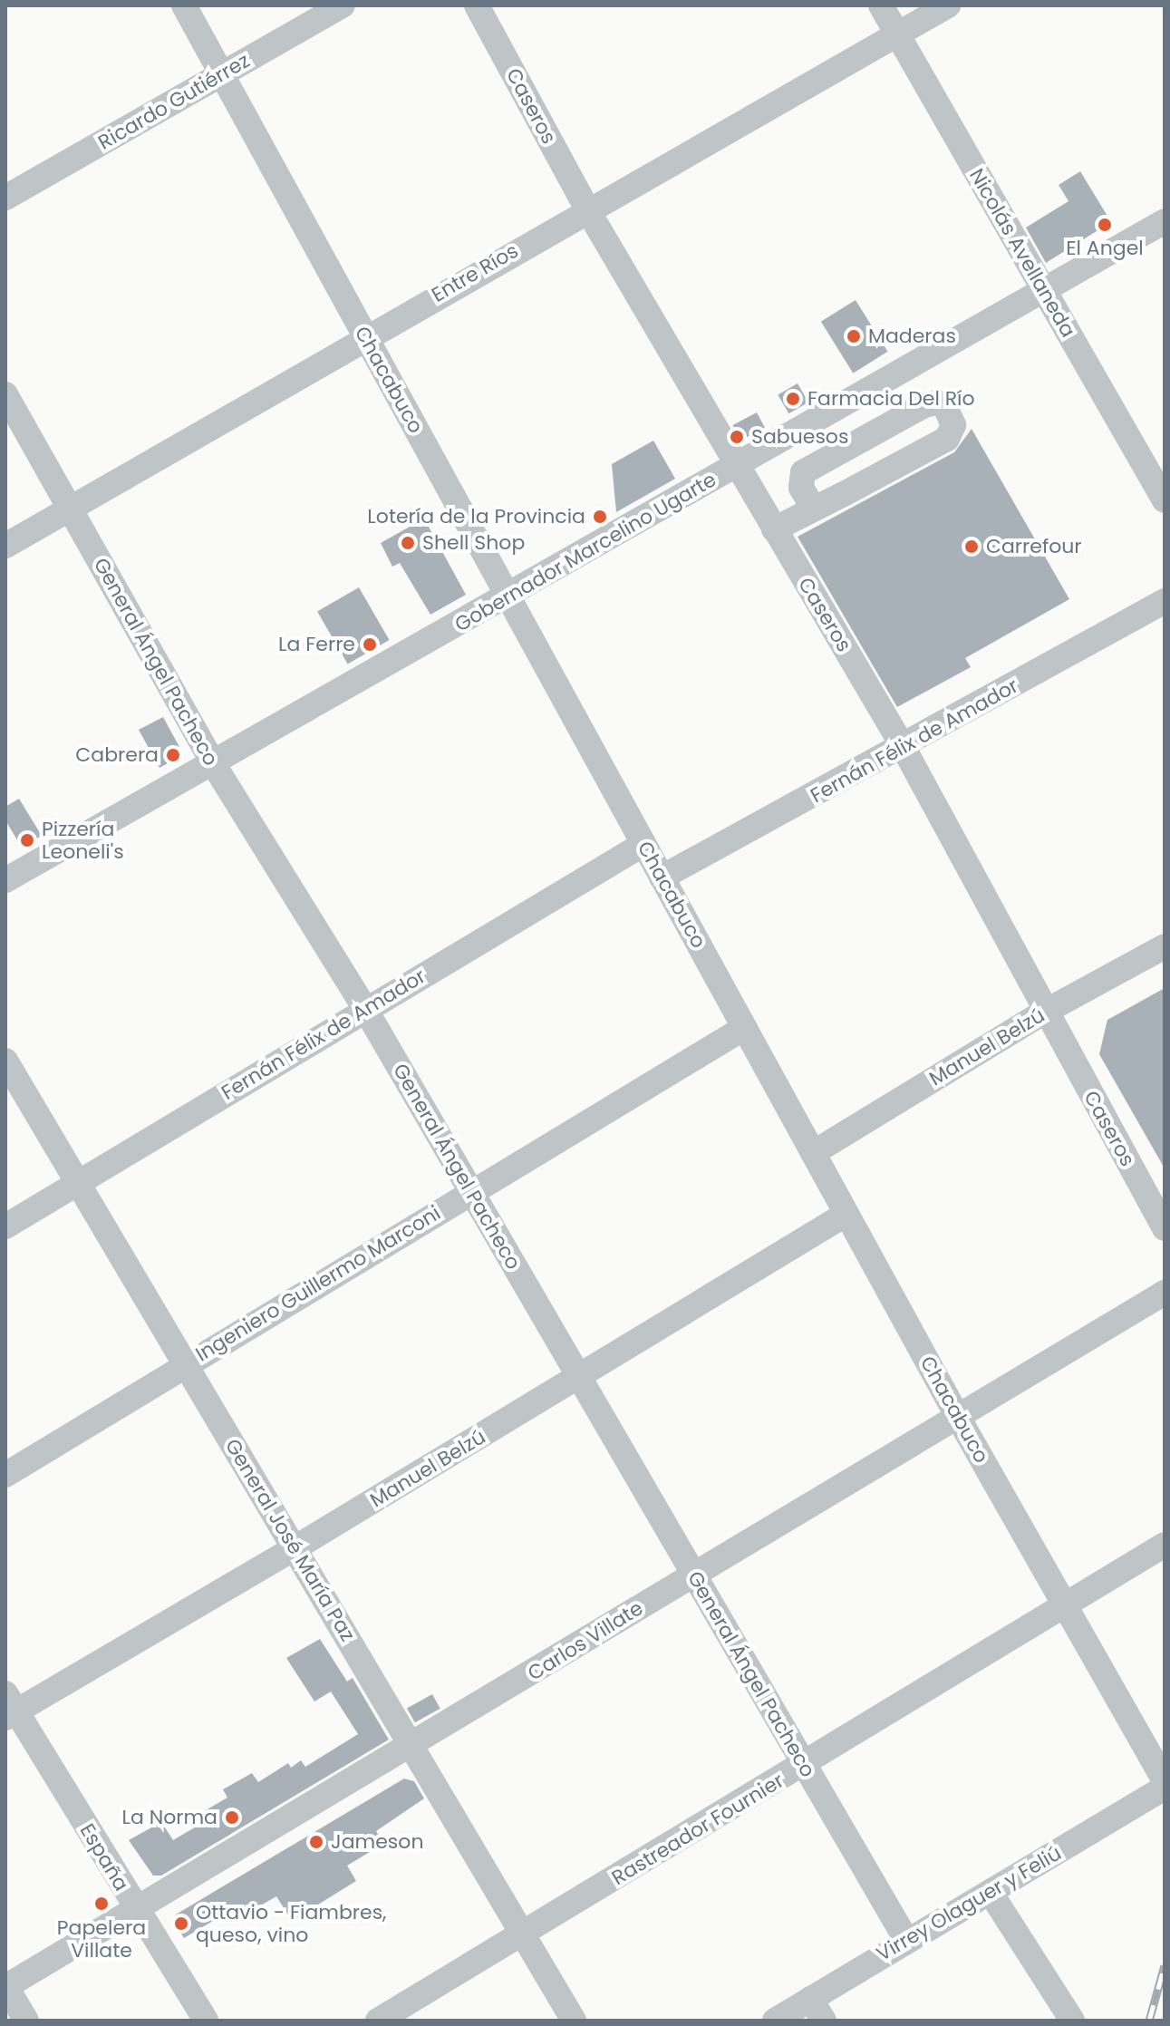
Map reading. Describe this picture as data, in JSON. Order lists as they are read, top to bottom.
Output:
{
  "streets": {
    "street": [
      "Ricardo Gutiérrez",
      "Caseros",
      "Nicolás Avellaneda",
      "Entre Ríos",
      "Chacabuco",
      "Gobernador Marcelino Ugarte",
      "General Ángel Pacheco",
      "Fernán Félix de Amador",
      "Manuel Belzú",
      "Ingeniero Guillermo Marconi",
      "General José María Paz",
      "Carlos Villate",
      "Rastreador Fournier",
      "España",
      "Virrey Olaguer y Feliú"
    ]
  },
  "crossings": [
    ["Ricardo Gutiérrez", "Chacabuco"],
    ["Caseros", "Entre Ríos"],
    ["Caseros", "Gobernador Marcelino Ugarte"],
    ["Caseros", "Fernán Félix de Amador"],
    ["Caseros", "Manuel Belzú"],
    ["Nicolás Avellaneda", "Entre Ríos"],
    ["Nicolás Avellaneda", "Gobernador Marcelino Ugarte"],
    ["Entre Ríos", "Chacabuco"],
    ["Entre Ríos", "General Ángel Pacheco"],
    ["Chacabuco", "Gobernador Marcelino Ugarte"],
    ["Chacabuco", "Fernán Félix de Amador"],
    ["Chacabuco", "Manuel Belzú"],
    ["Chacabuco", "Ingeniero Guillermo Marconi"],
    ["Chacabuco", "Carlos Villate"],
    ["Chacabuco", "Rastreador Fournier"],
    ["Gobernador Marcelino Ugarte", "General Ángel Pacheco"],
    ["General Ángel Pacheco", "Fernán Félix de Amador"],
    ["General Ángel Pacheco", "Manuel Belzú"],
    ["General Ángel Pacheco", "Ingeniero Guillermo Marconi"],
    ["General Ángel Pacheco", "Carlos Villate"],
    ["General Ángel Pacheco", "Rastreador Fournier"],
    ["General Ángel Pacheco", "Virrey Olaguer y Feliú"],
    ["Fernán Félix de Amador", "General José María Paz"],
    ["Manuel Belzú", "General José María Paz"],
    ["Manuel Belzú", "España"],
    ["Ingeniero Guillermo Marconi", "General José María Paz"],
    ["General José María Paz", "Carlos Villate"],
    ["General José María Paz", "Rastreador Fournier"],
    ["Carlos Villate", "España"]
  ],
  "places": [
    "El Angel",
    "Maderas",
    "Farmacia Del Río",
    "Sabuesos",
    "Lotería de la Provincia",
    "Shell Shop",
    "Carrefour",
    "La Ferre",
    "Cabrera",
    "Pizzería Leoneli's",
    "La Norma",
    "Jameson",
    "Papelera Villate",
    "Ottavio - Fiambres, queso, vino"
  ]
}
